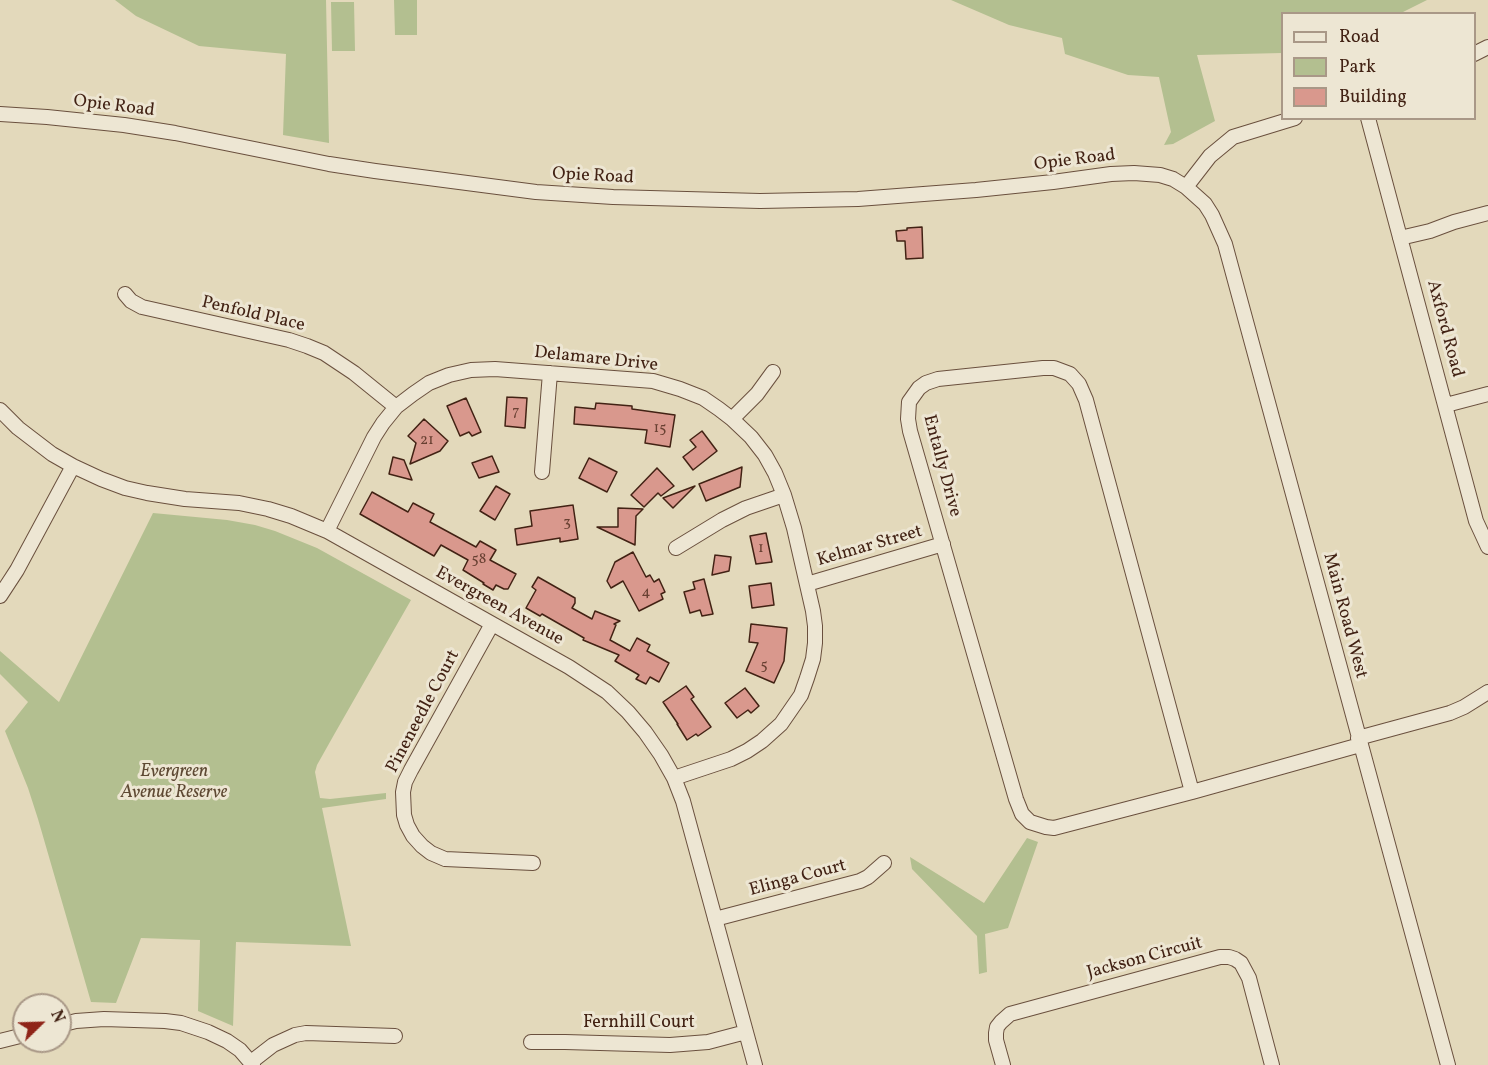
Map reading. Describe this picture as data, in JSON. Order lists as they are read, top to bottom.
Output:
{
  "streets": {
    "street": [
      "Opie Road",
      "Penfold Place",
      "Axford Road",
      "Delamare Drive",
      "Entally Drive",
      "Kelmar Street",
      "Evergreen Avenue",
      "Main Road West",
      "Pineneedle Court",
      "Elinga Court",
      "Jackson Circuit",
      "Fernhill Court"
    ]
  },
  "crossings": [
    ["Opie Road", "Main Road West"],
    ["Penfold Place", "Delamare Drive"],
    ["Delamare Drive", "Kelmar Street"],
    ["Delamare Drive", "Evergreen Avenue"],
    ["Entally Drive", "Kelmar Street"],
    ["Entally Drive", "Main Road West"],
    ["Evergreen Avenue", "Pineneedle Court"],
    ["Evergreen Avenue", "Elinga Court"],
    ["Evergreen Avenue", "Fernhill Court"]
  ],
  "parks": ["Evergreen Avenue Reserve"],
  "house_numbers": [
    "7",
    "15",
    "21",
    "3",
    "1",
    "58",
    "4",
    "5"
  ],
  "legend": ["Road", "Park", "Building"],
  "north": "top right"
}
